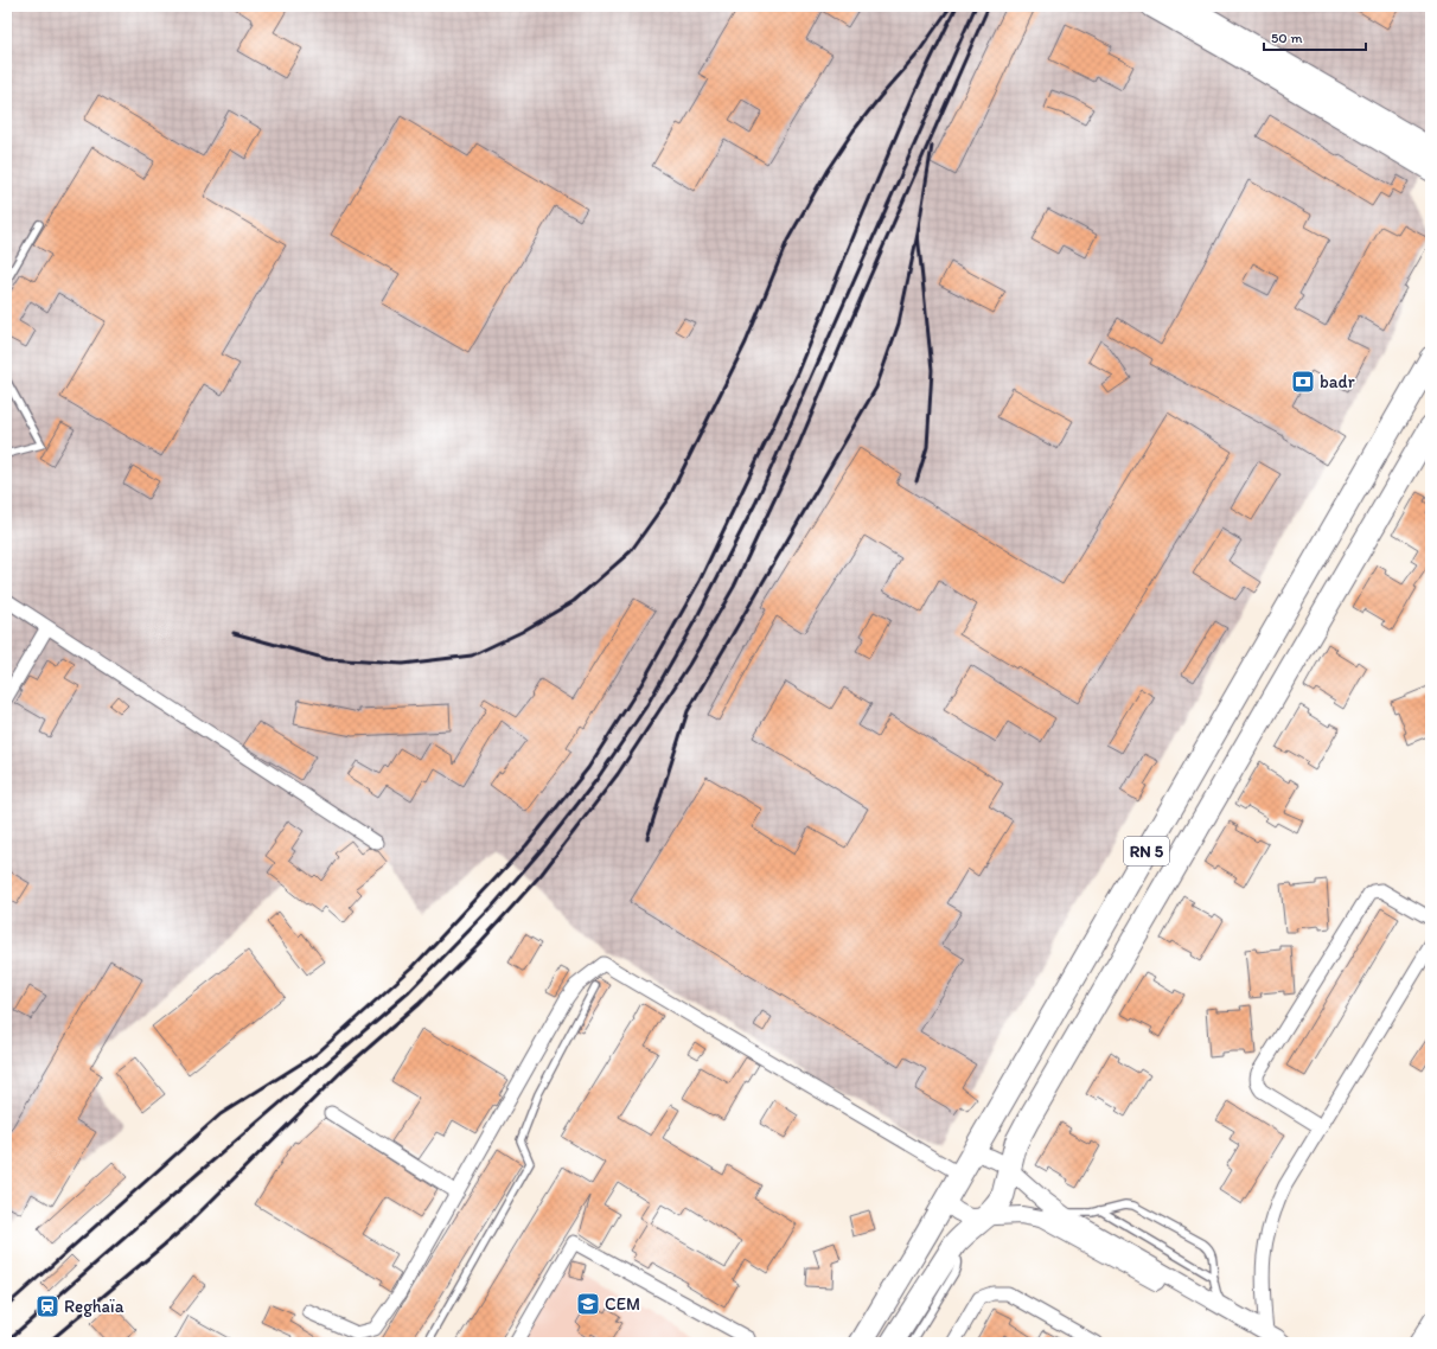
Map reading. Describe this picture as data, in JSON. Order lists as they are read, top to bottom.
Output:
{
  "streets": {
    "highway": ["RN 5"]
  },
  "places": {
    "bank": ["badr"],
    "school or university": ["CEM"],
    "station": ["Reghaïa"]
  },
  "scale_bar": "50 m"
}
